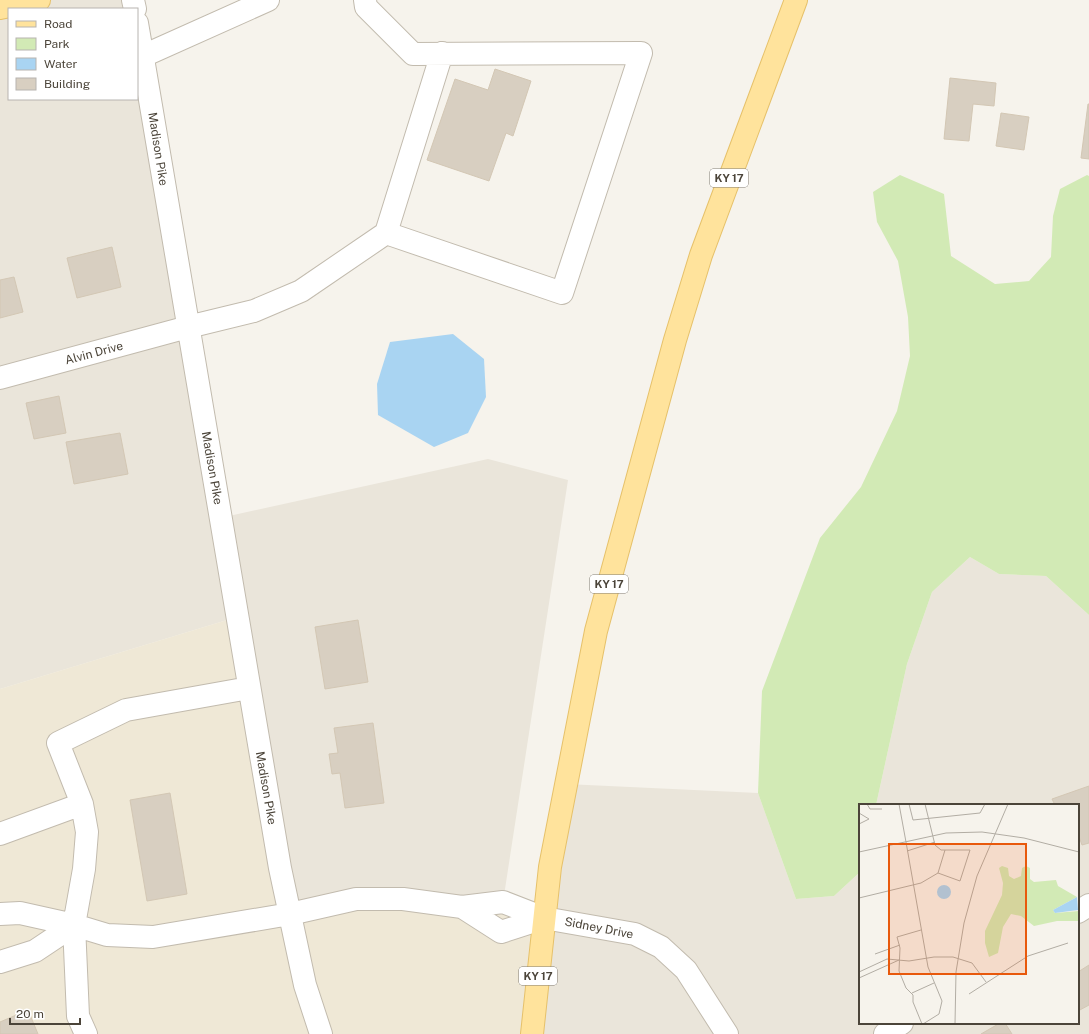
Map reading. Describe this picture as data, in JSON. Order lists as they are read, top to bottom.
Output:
{
  "streets": {
    "main road": ["KY 17"],
    "street": ["Madison Pike", "Alvin Drive", "Sidney Drive"]
  },
  "crossings": [
    ["Madison Pike", "Alvin Drive"],
    ["Madison Pike", "Sidney Drive"],
    ["KY 17", "Sidney Drive"]
  ],
  "legend": [
    "Road",
    "Park",
    "Water",
    "Building"
  ],
  "scale_bar": "20 m"
}
